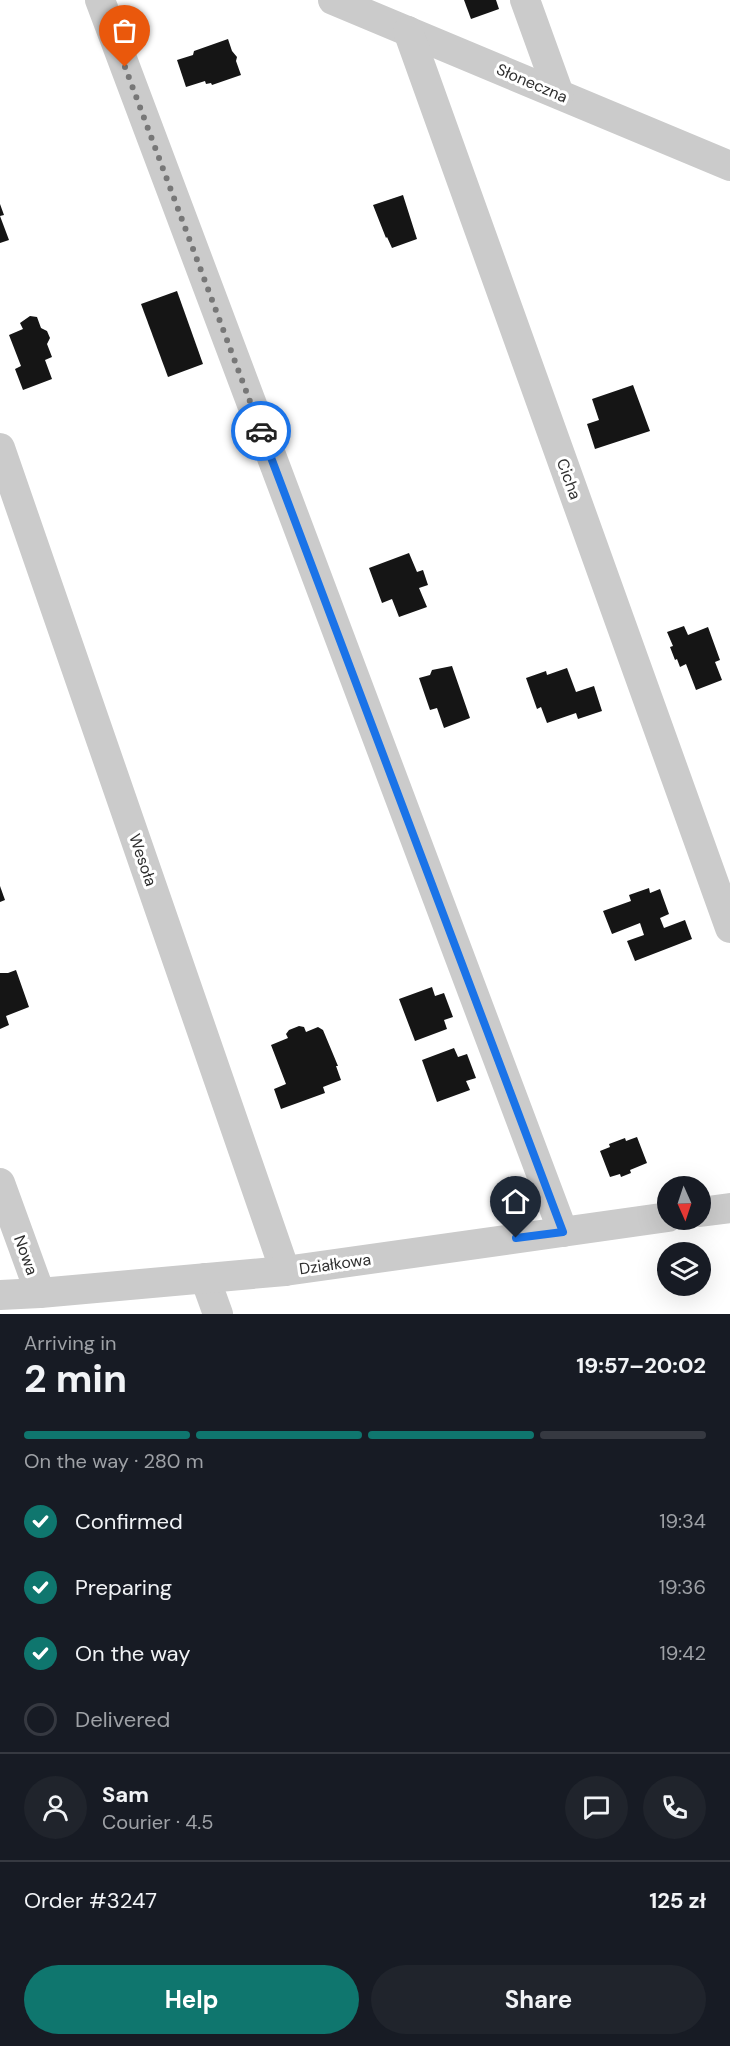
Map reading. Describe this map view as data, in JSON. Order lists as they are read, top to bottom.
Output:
{
  "streets": {
    "street": [
      "Słoneczna",
      "Cicha",
      "Wesoła",
      "Nowa",
      "Działkowa"
    ]
  },
  "crossings": [
    ["Słoneczna", "Cicha"],
    ["Wesoła", "Działkowa"],
    ["Nowa", "Działkowa"]
  ],
  "north": "bottom",
  "page": {
    "heading": ["2 min", "Arriving in", "19:57–20:02"],
    "panel": [
      "Sam",
      "Courier · 4.5",
      "Order #3247",
      "125 zł"
    ],
    "bar": "On the way · 280 m",
    "list": [
      ["Confirmed", "19:34"],
      ["Preparing", "19:36"],
      ["On the way", "19:42"],
      "Delivered"
    ],
    "buttons": ["Help", "Share"]
  }
}
